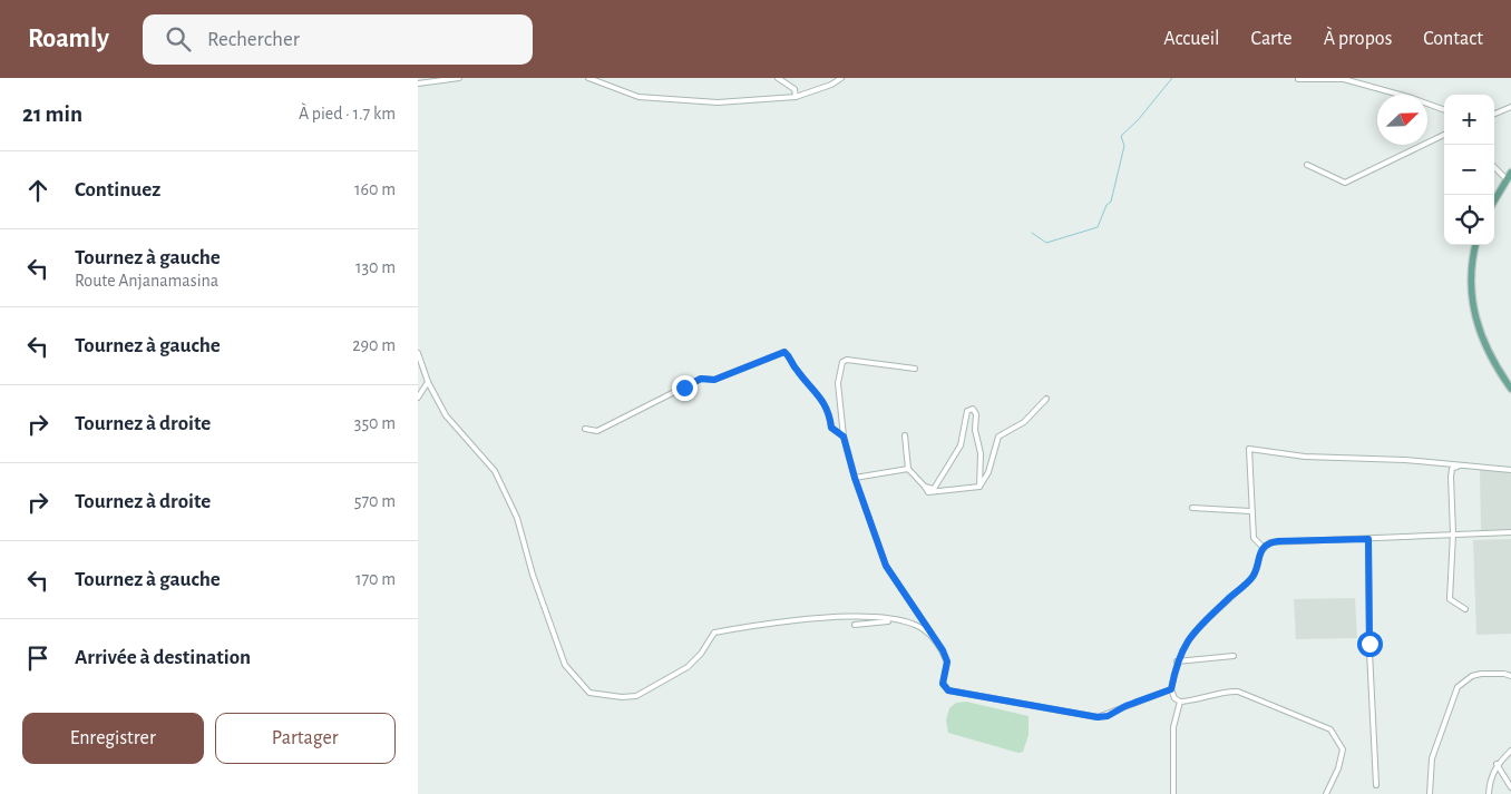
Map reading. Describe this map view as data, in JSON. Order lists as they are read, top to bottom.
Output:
{
  "north": "top right",
  "page": {
    "header": "Roamly",
    "search": "Rechercher",
    "nav": [
      "Accueil",
      "Carte",
      "À propos",
      "Contact"
    ],
    "heading": ["21 min", "À pied · 1.7 km"],
    "map_buttons": ["+", "−"],
    "list": [
      ["Continuez", "160 m"],
      ["Tournez à gauche", "Route Anjanamasina", "130 m"],
      ["Tournez à gauche", "290 m"],
      ["Tournez à droite", "350 m"],
      ["Tournez à droite", "570 m"],
      ["Tournez à gauche", "170 m"],
      "Arrivée à destination"
    ],
    "buttons": ["Enregistrer", "Partager"]
  }
}
